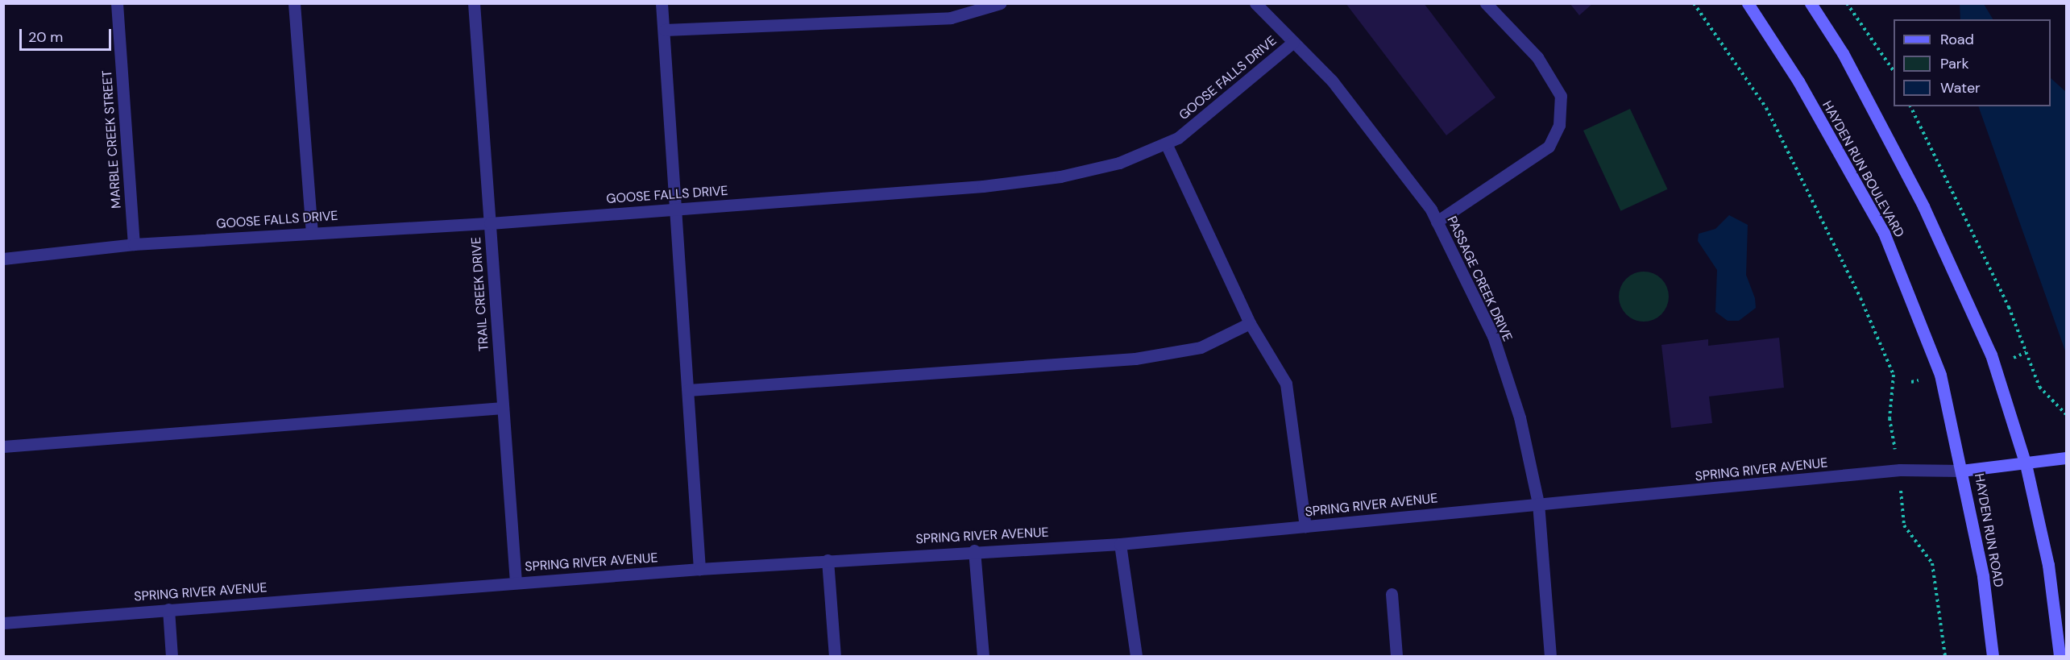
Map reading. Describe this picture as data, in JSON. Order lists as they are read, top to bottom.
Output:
{
  "streets": {
    "main road": ["HAYDEN RUN BOULEVARD", "HAYDEN RUN ROAD"],
    "street": [
      "GOOSE FALLS DRIVE",
      "MARBLE CREEK STREET",
      "PASSAGE CREEK DRIVE",
      "TRAIL CREEK DRIVE",
      "SPRING RIVER AVENUE"
    ]
  },
  "crossings": [
    ["GOOSE FALLS DRIVE", "MARBLE CREEK STREET"],
    ["GOOSE FALLS DRIVE", "PASSAGE CREEK DRIVE"],
    ["GOOSE FALLS DRIVE", "TRAIL CREEK DRIVE"],
    ["HAYDEN RUN BOULEVARD", "SPRING RIVER AVENUE"],
    ["HAYDEN RUN BOULEVARD", "HAYDEN RUN ROAD"],
    ["PASSAGE CREEK DRIVE", "SPRING RIVER AVENUE"],
    ["TRAIL CREEK DRIVE", "SPRING RIVER AVENUE"],
    ["SPRING RIVER AVENUE", "HAYDEN RUN ROAD"]
  ],
  "legend": ["Road", "Park", "Water"],
  "scale_bar": "20 m"
}
